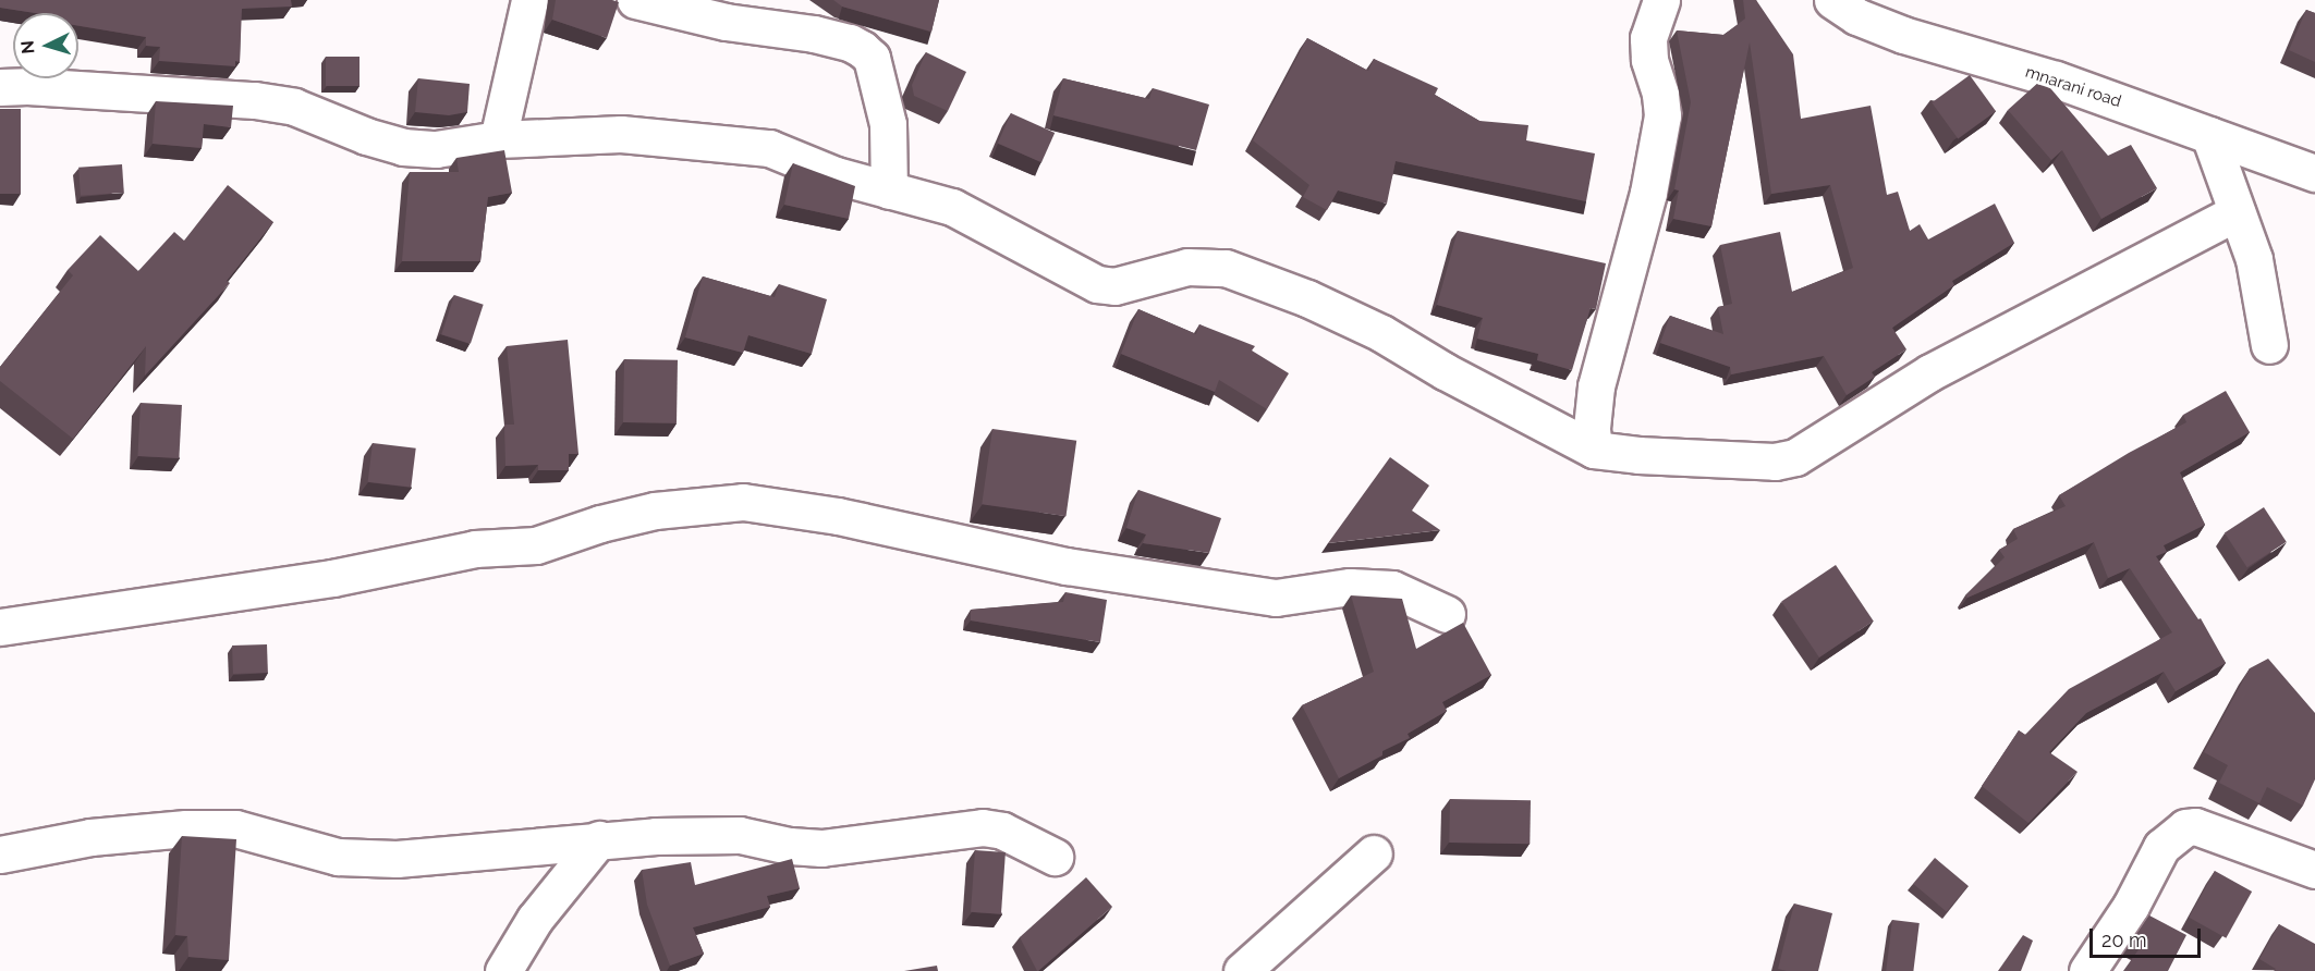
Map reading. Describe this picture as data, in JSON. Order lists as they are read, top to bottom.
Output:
{
  "streets": {
    "street": ["mnarani road"]
  },
  "scale_bar": "20 m",
  "north": "left"
}
